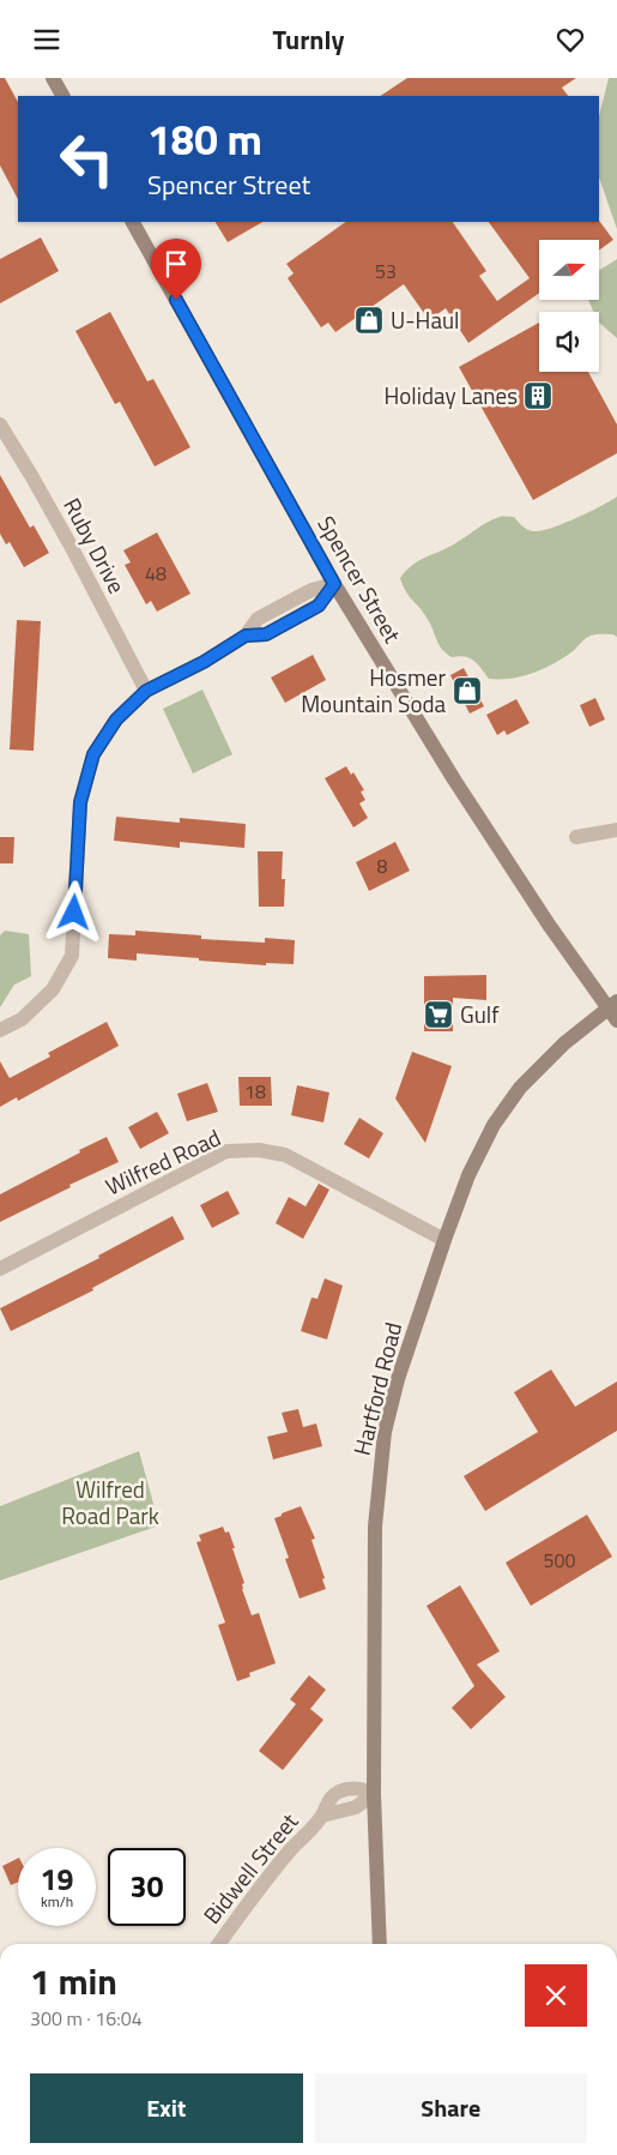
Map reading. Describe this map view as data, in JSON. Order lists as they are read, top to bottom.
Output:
{
  "streets": {
    "main road": ["Spencer Street", "Hartford Road"],
    "street": ["Ruby Drive", "Wilfred Road", "Bidwell Street"]
  },
  "crossings": [
    ["Spencer Street", "Hartford Road"],
    ["Wilfred Road", "Hartford Road"],
    ["Hartford Road", "Bidwell Street"]
  ],
  "parks": ["Wilfred Road Park"],
  "places": {
    "shop": ["U-Haul", "Hosmer Mountain Soda"],
    "building": ["Holiday Lanes"],
    "supermarket": ["Gulf"]
  },
  "house_numbers": [
    "53",
    "48",
    "8",
    "18",
    "500"
  ],
  "north": "right",
  "page": {
    "header": "Turnly",
    "turn": ["180 m", "Spencer Street"],
    "speed": "19 km/h",
    "limit": "30",
    "heading": ["1 min", "300 m · 16:04"],
    "buttons": ["Exit", "Share"]
  }
}
